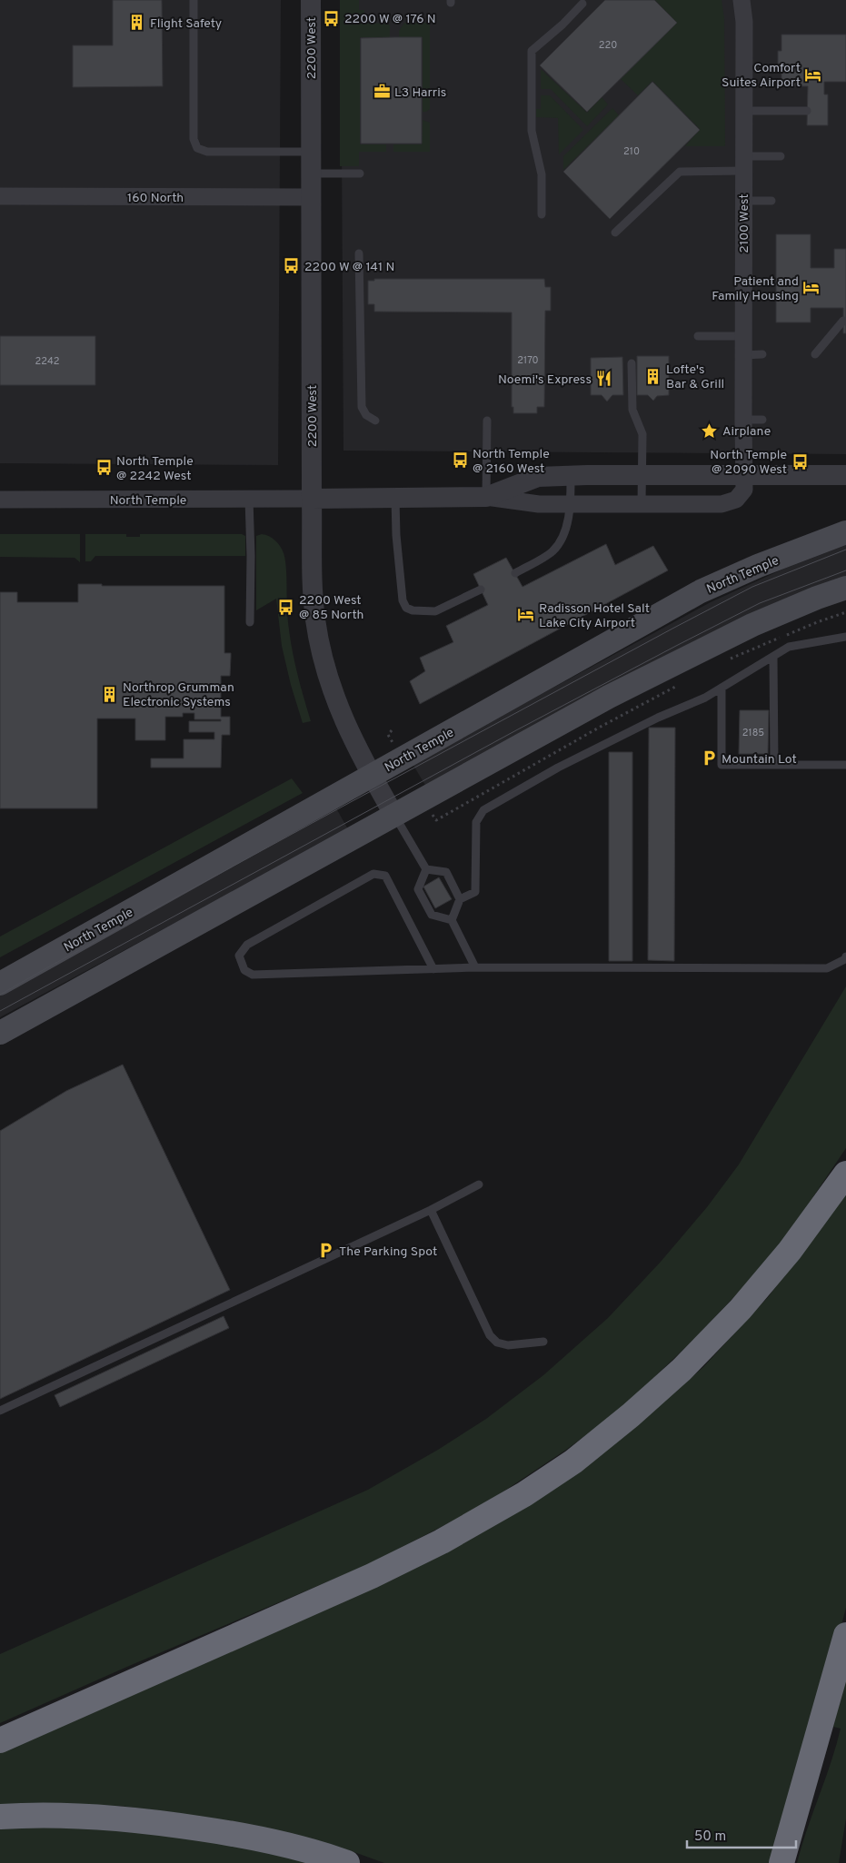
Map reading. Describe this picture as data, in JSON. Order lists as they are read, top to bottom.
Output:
{
  "streets": {
    "main road": ["North Temple"],
    "street": ["2200 West", "160 North", "2100 West"]
  },
  "crossings": [
    ["2200 West", "160 North"],
    ["2200 West", "North Temple"],
    ["2100 West", "North Temple"]
  ],
  "places": {
    "bus stop": [
      "2200 W @ 176 N",
      "2200 W @ 141 N",
      "North Temple @ 2160 West",
      "North Temple @ 2090 West",
      "North Temple @ 2242 West",
      "2200 West @ 85 North"
    ],
    "building": ["Flight Safety", "Lofte's Bar & Grill", "Northrop Grumman Electronic Systems"],
    "hotel": ["Comfort Suites Airport", "Patient and Family Housing", "Radisson Hotel Salt Lake City Airport"],
    "office": ["L3 Harris"],
    "restaurant": ["Noemi's Express"],
    "place": ["Airplane"],
    "parking": ["Mountain Lot", "The Parking Spot"]
  },
  "house_numbers": [
    "220",
    "210",
    "2170",
    "2242",
    "2185"
  ],
  "scale_bar": "50 m"
}
